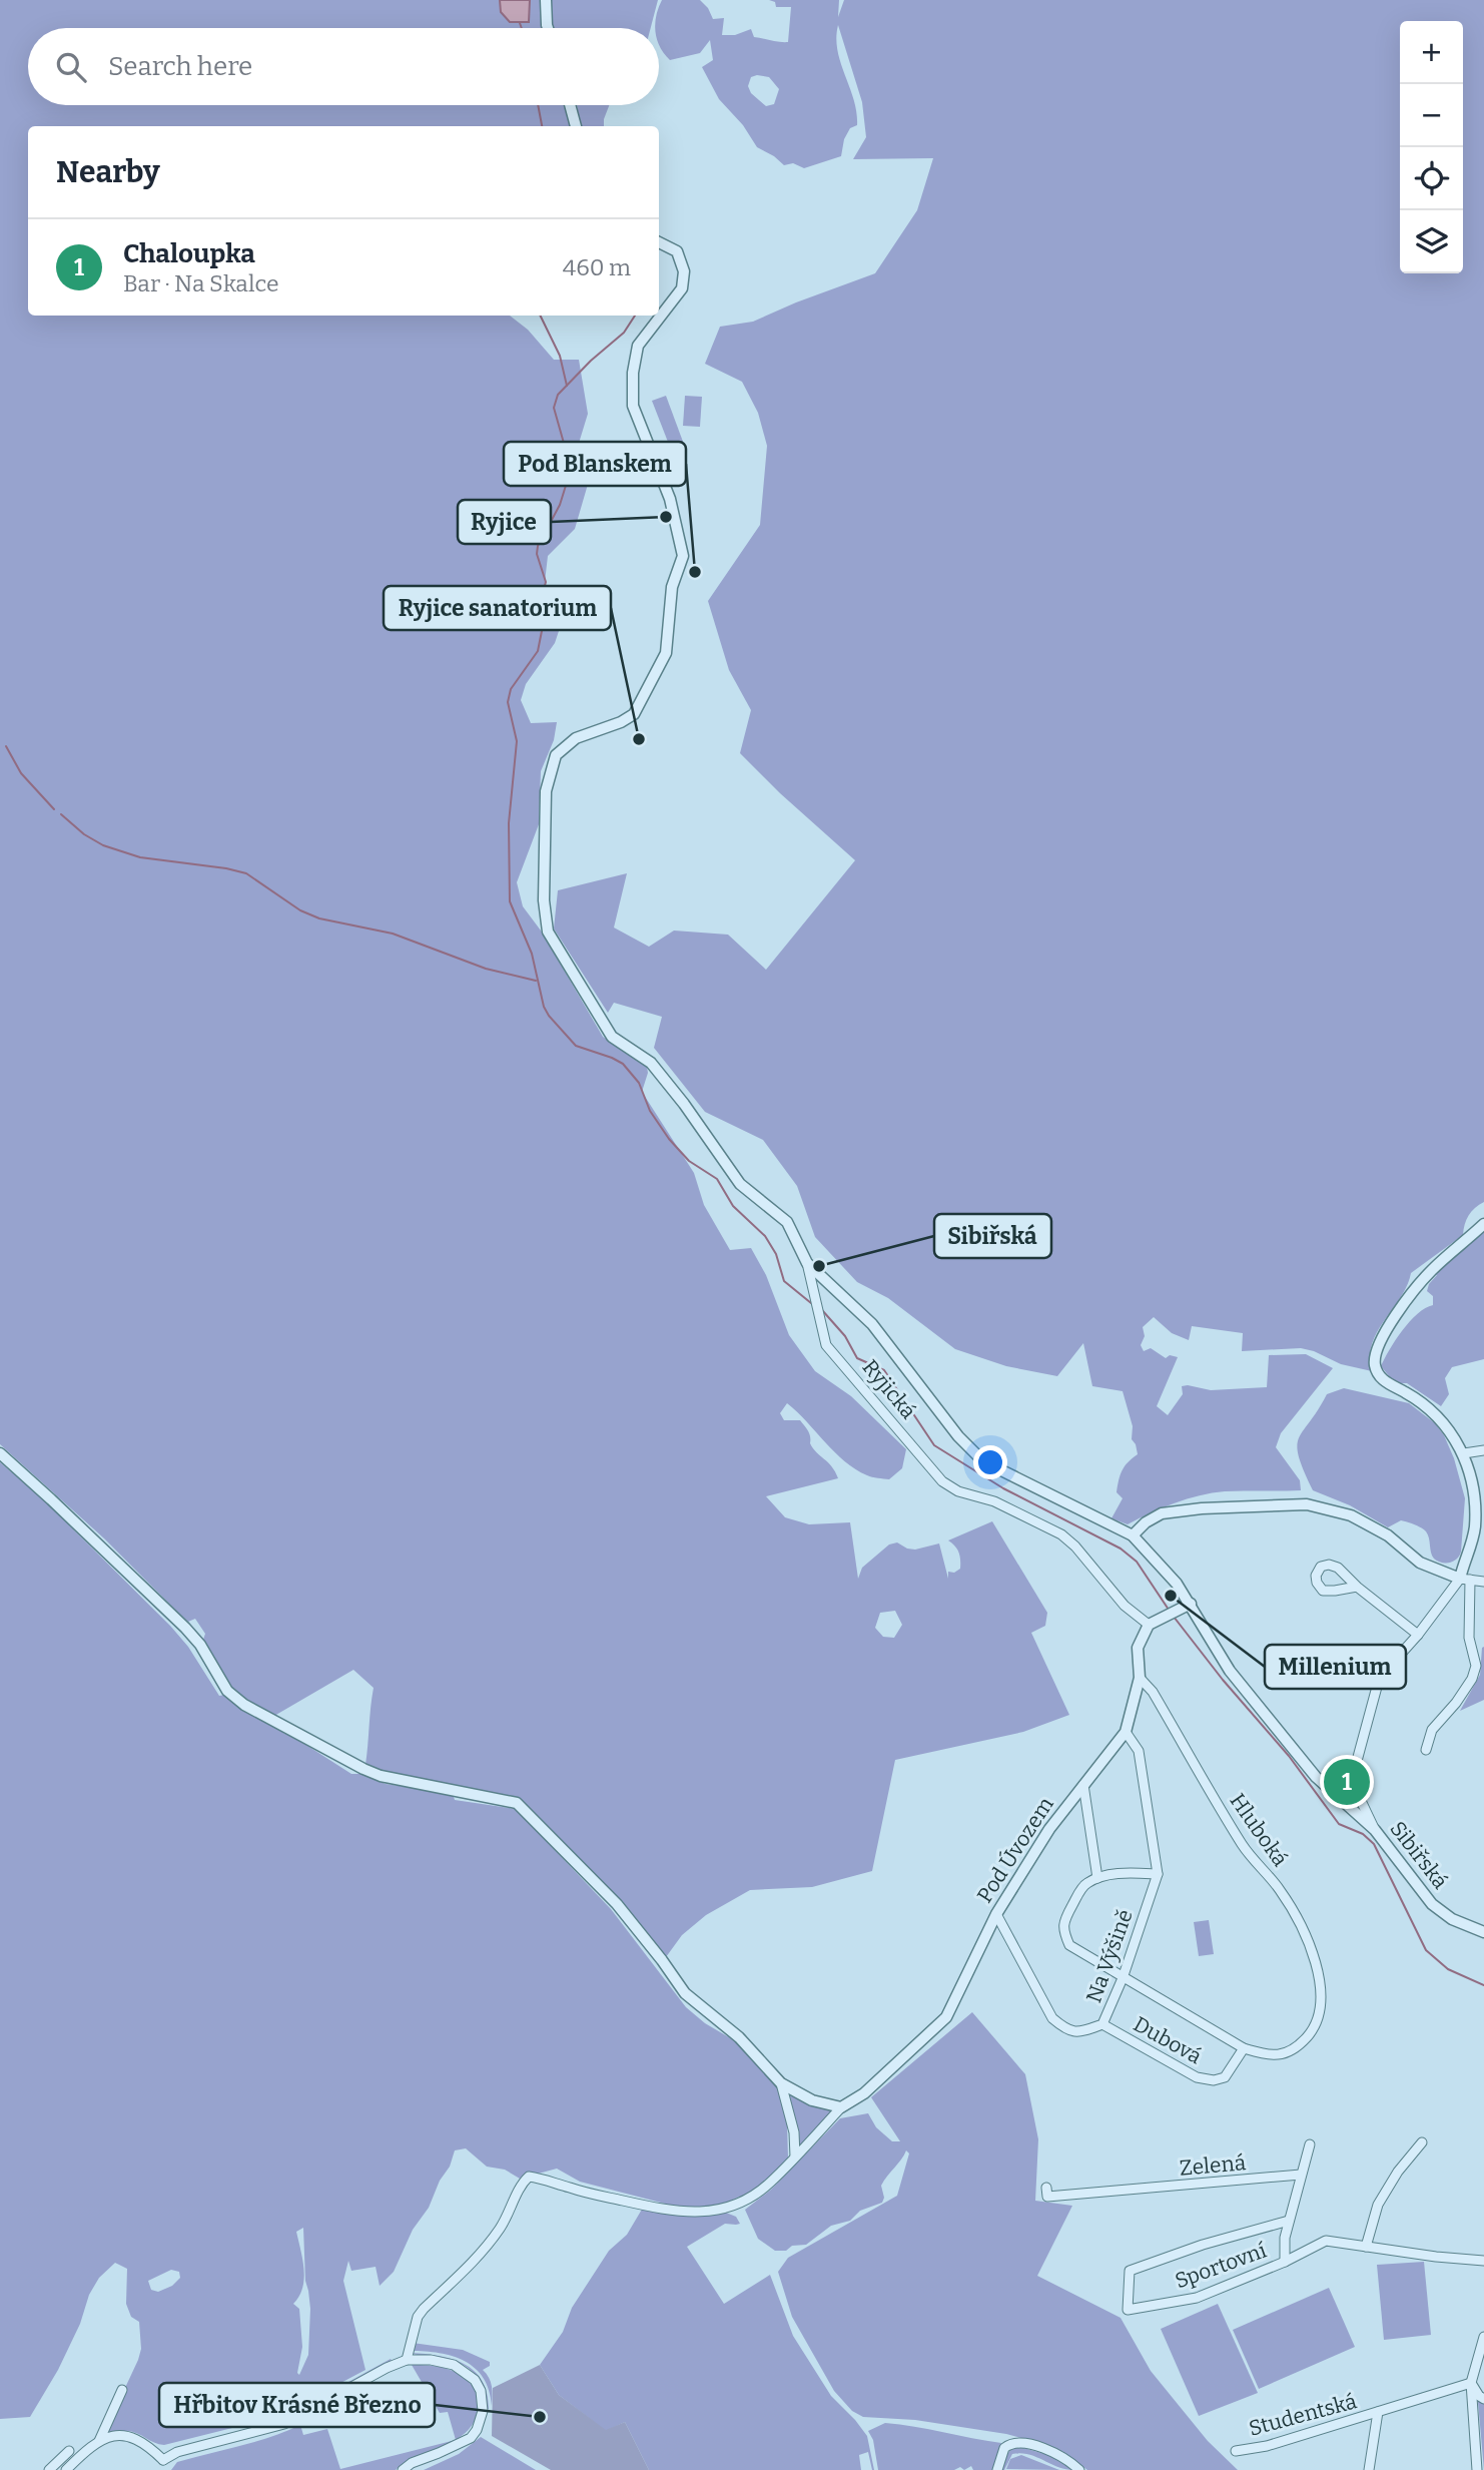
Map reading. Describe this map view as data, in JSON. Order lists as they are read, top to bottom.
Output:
{
  "streets": {
    "street": [
      "Ryjická",
      "Hluboká",
      "Pod Úvozem",
      "Sibiřská",
      "Na Výšině",
      "Dubová",
      "Zelená",
      "Sportovní",
      "Studentská"
    ]
  },
  "crossings": [
    ["Ryjická", "Pod Úvozem"],
    ["Ryjická", "Sibiřská"],
    ["Hluboká", "Pod Úvozem"],
    ["Hluboká", "Dubová"],
    ["Pod Úvozem", "Na Výšině"],
    ["Na Výšině", "Dubová"]
  ],
  "places": [
    "Ryjice",
    "Pod Blanskem",
    "Ryjice sanatorium",
    "Sibiřská",
    "Millenium",
    "Hřbitov Krásné Březno"
  ],
  "page": {
    "map_buttons": ["+", "−"],
    "search": "Search here",
    "heading": "Nearby",
    "list": [
      {
        "mark": "1",
        "name": "Chaloupka",
        "note": "Bar · Na Skalce",
        "value": "460 m"
      }
    ],
    "pins": "1"
  }
}
